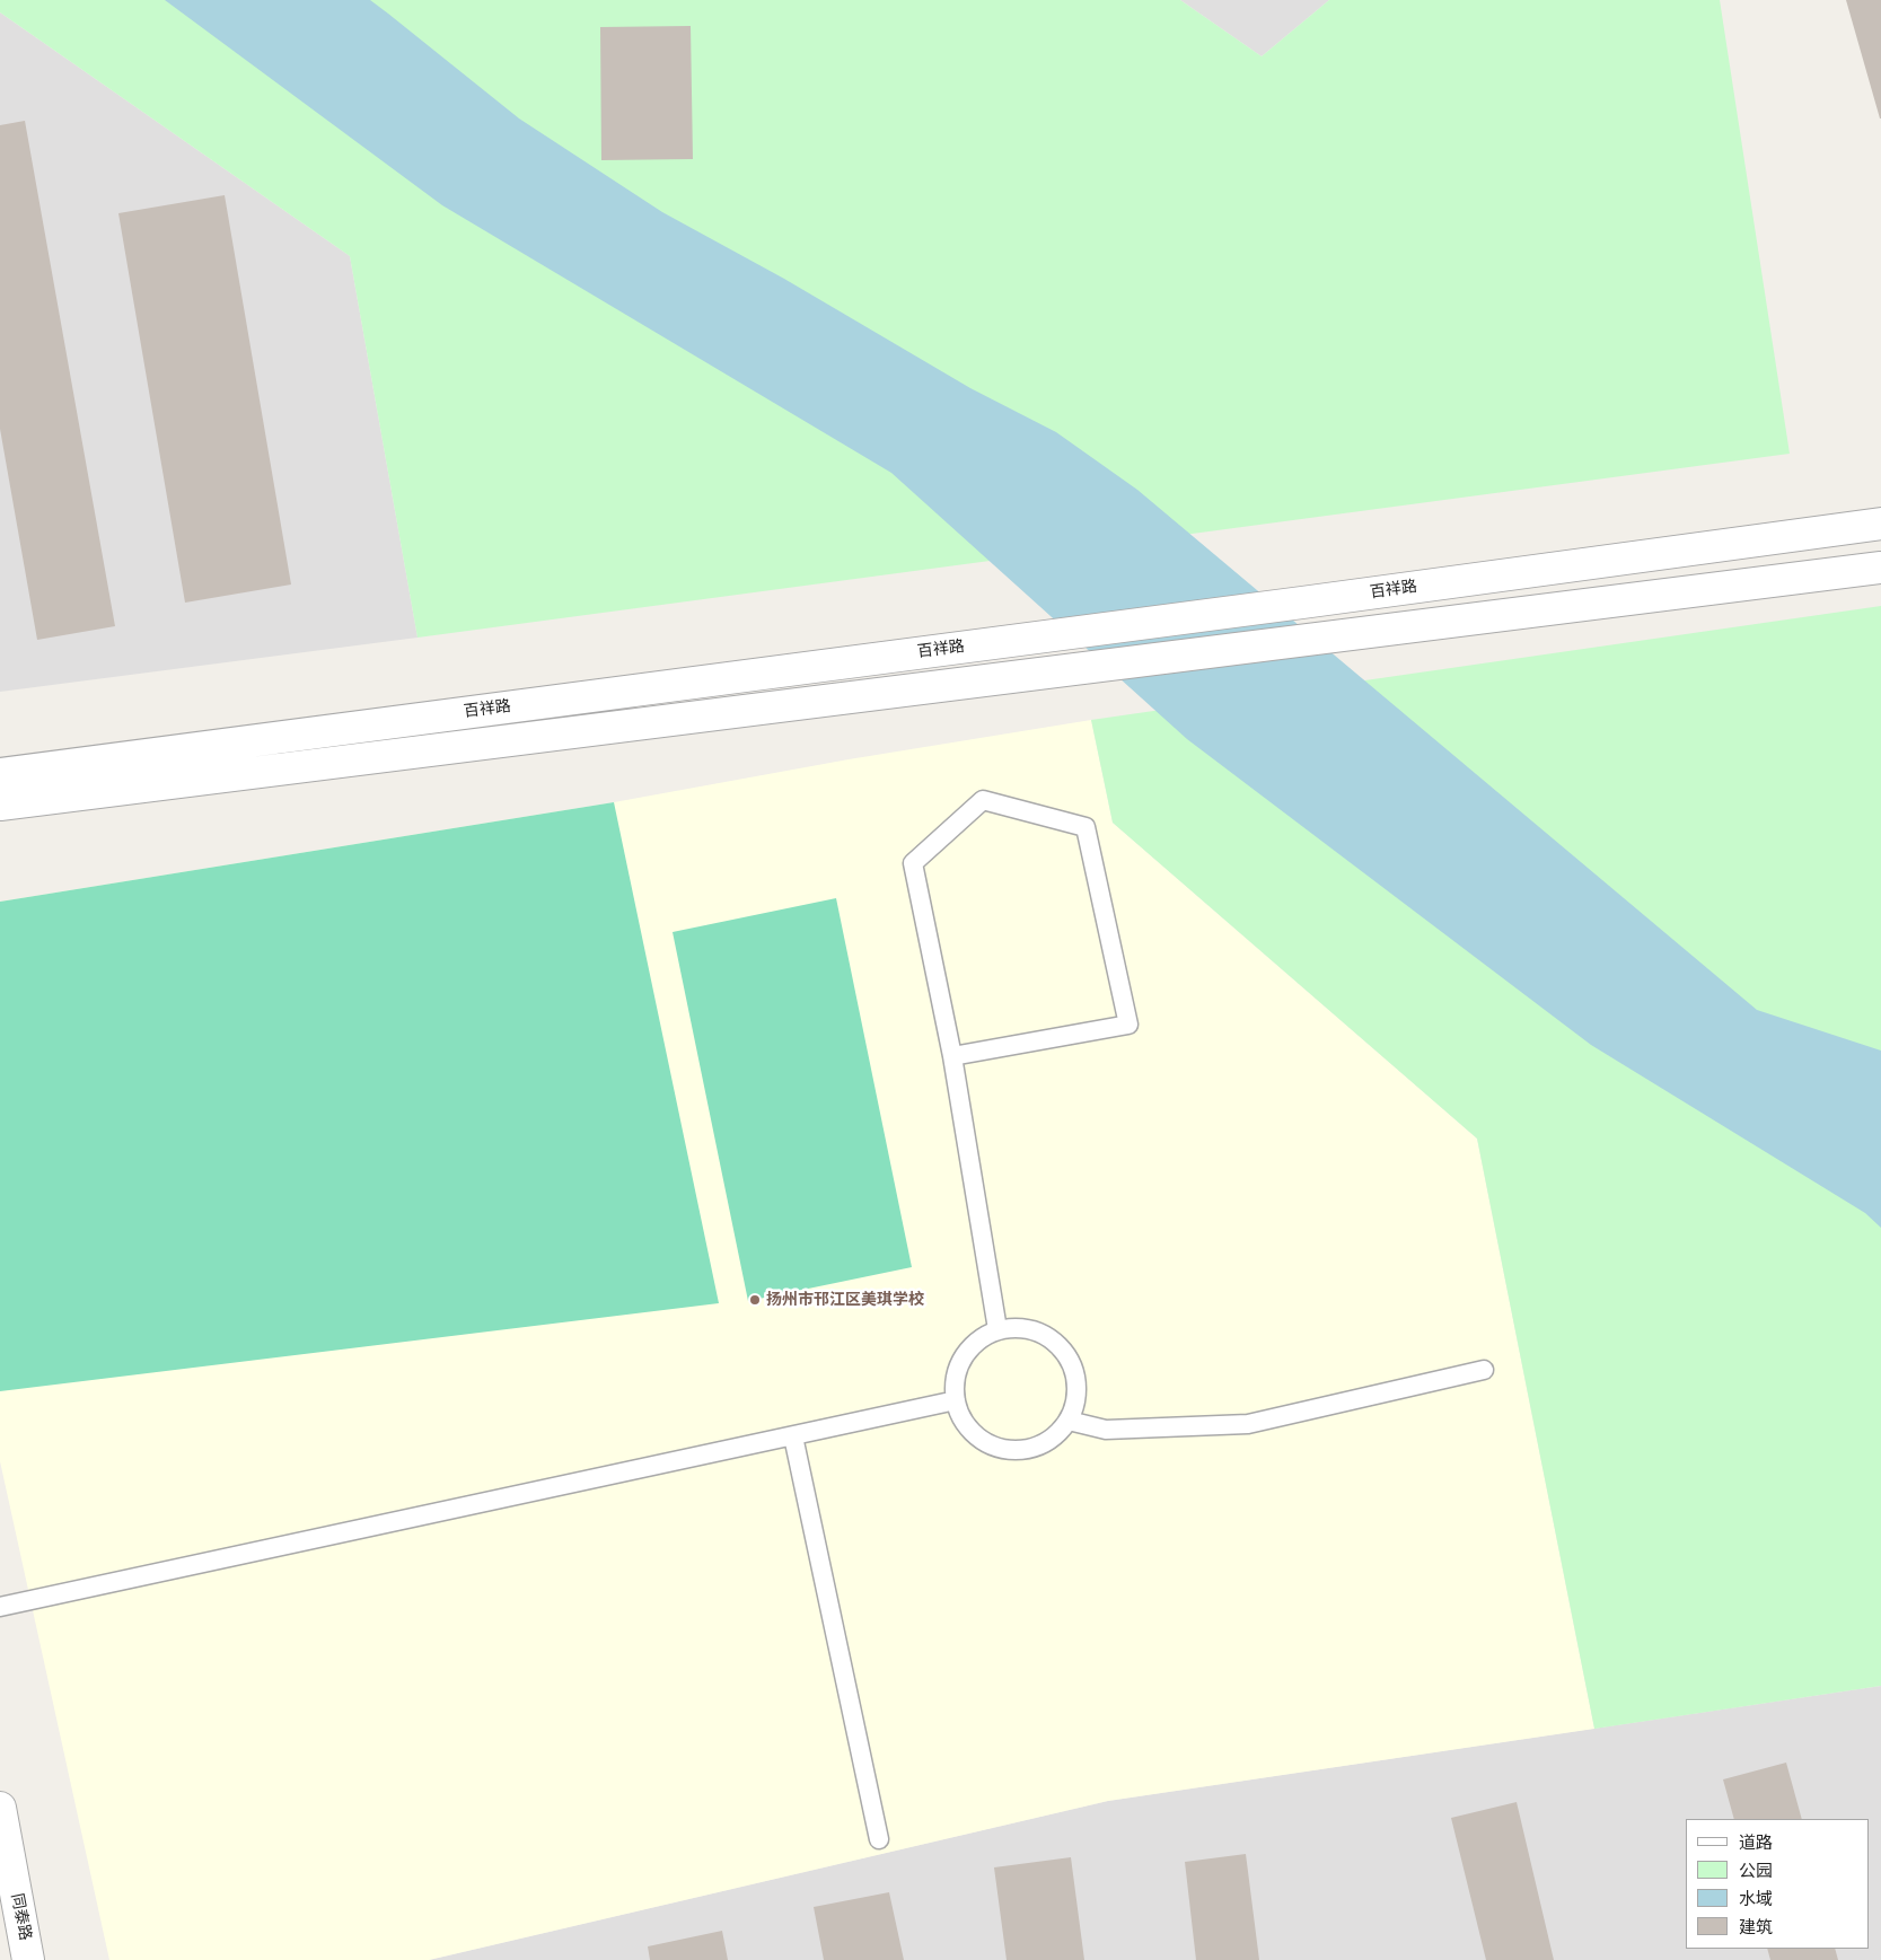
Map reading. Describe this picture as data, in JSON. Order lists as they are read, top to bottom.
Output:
{
  "streets": {
    "street": ["百祥路", "同泰路"]
  },
  "places": ["扬州市邗江区美琪学校"],
  "legend": [
    "道路",
    "公园",
    "水域",
    "建筑"
  ]
}
